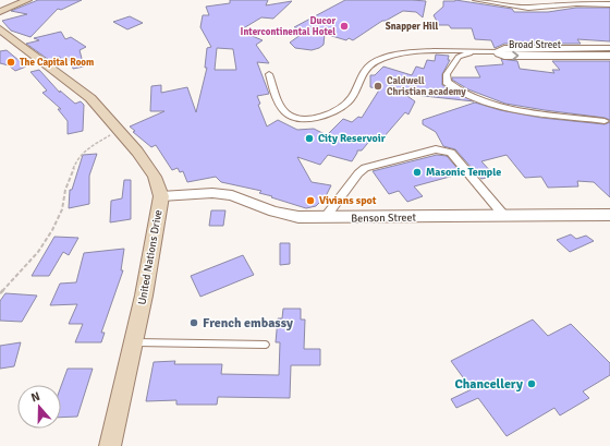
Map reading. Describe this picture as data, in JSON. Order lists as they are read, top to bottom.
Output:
{
  "streets": {
    "main road": ["United Nations Drive"],
    "street": ["Broad Street", "Benson Street"]
  },
  "crossings": [
    ["Benson Street", "United Nations Drive"]
  ],
  "districts": ["Snapper Hill"],
  "places": [
    "Ducor Intercontinental Hotel",
    "The Capital Room",
    "Caldwell Christian academy",
    "City Reservoir",
    "Masonic Temple",
    "Vivians spot",
    "French embassy",
    "Chancellery"
  ],
  "north": "top"
}
